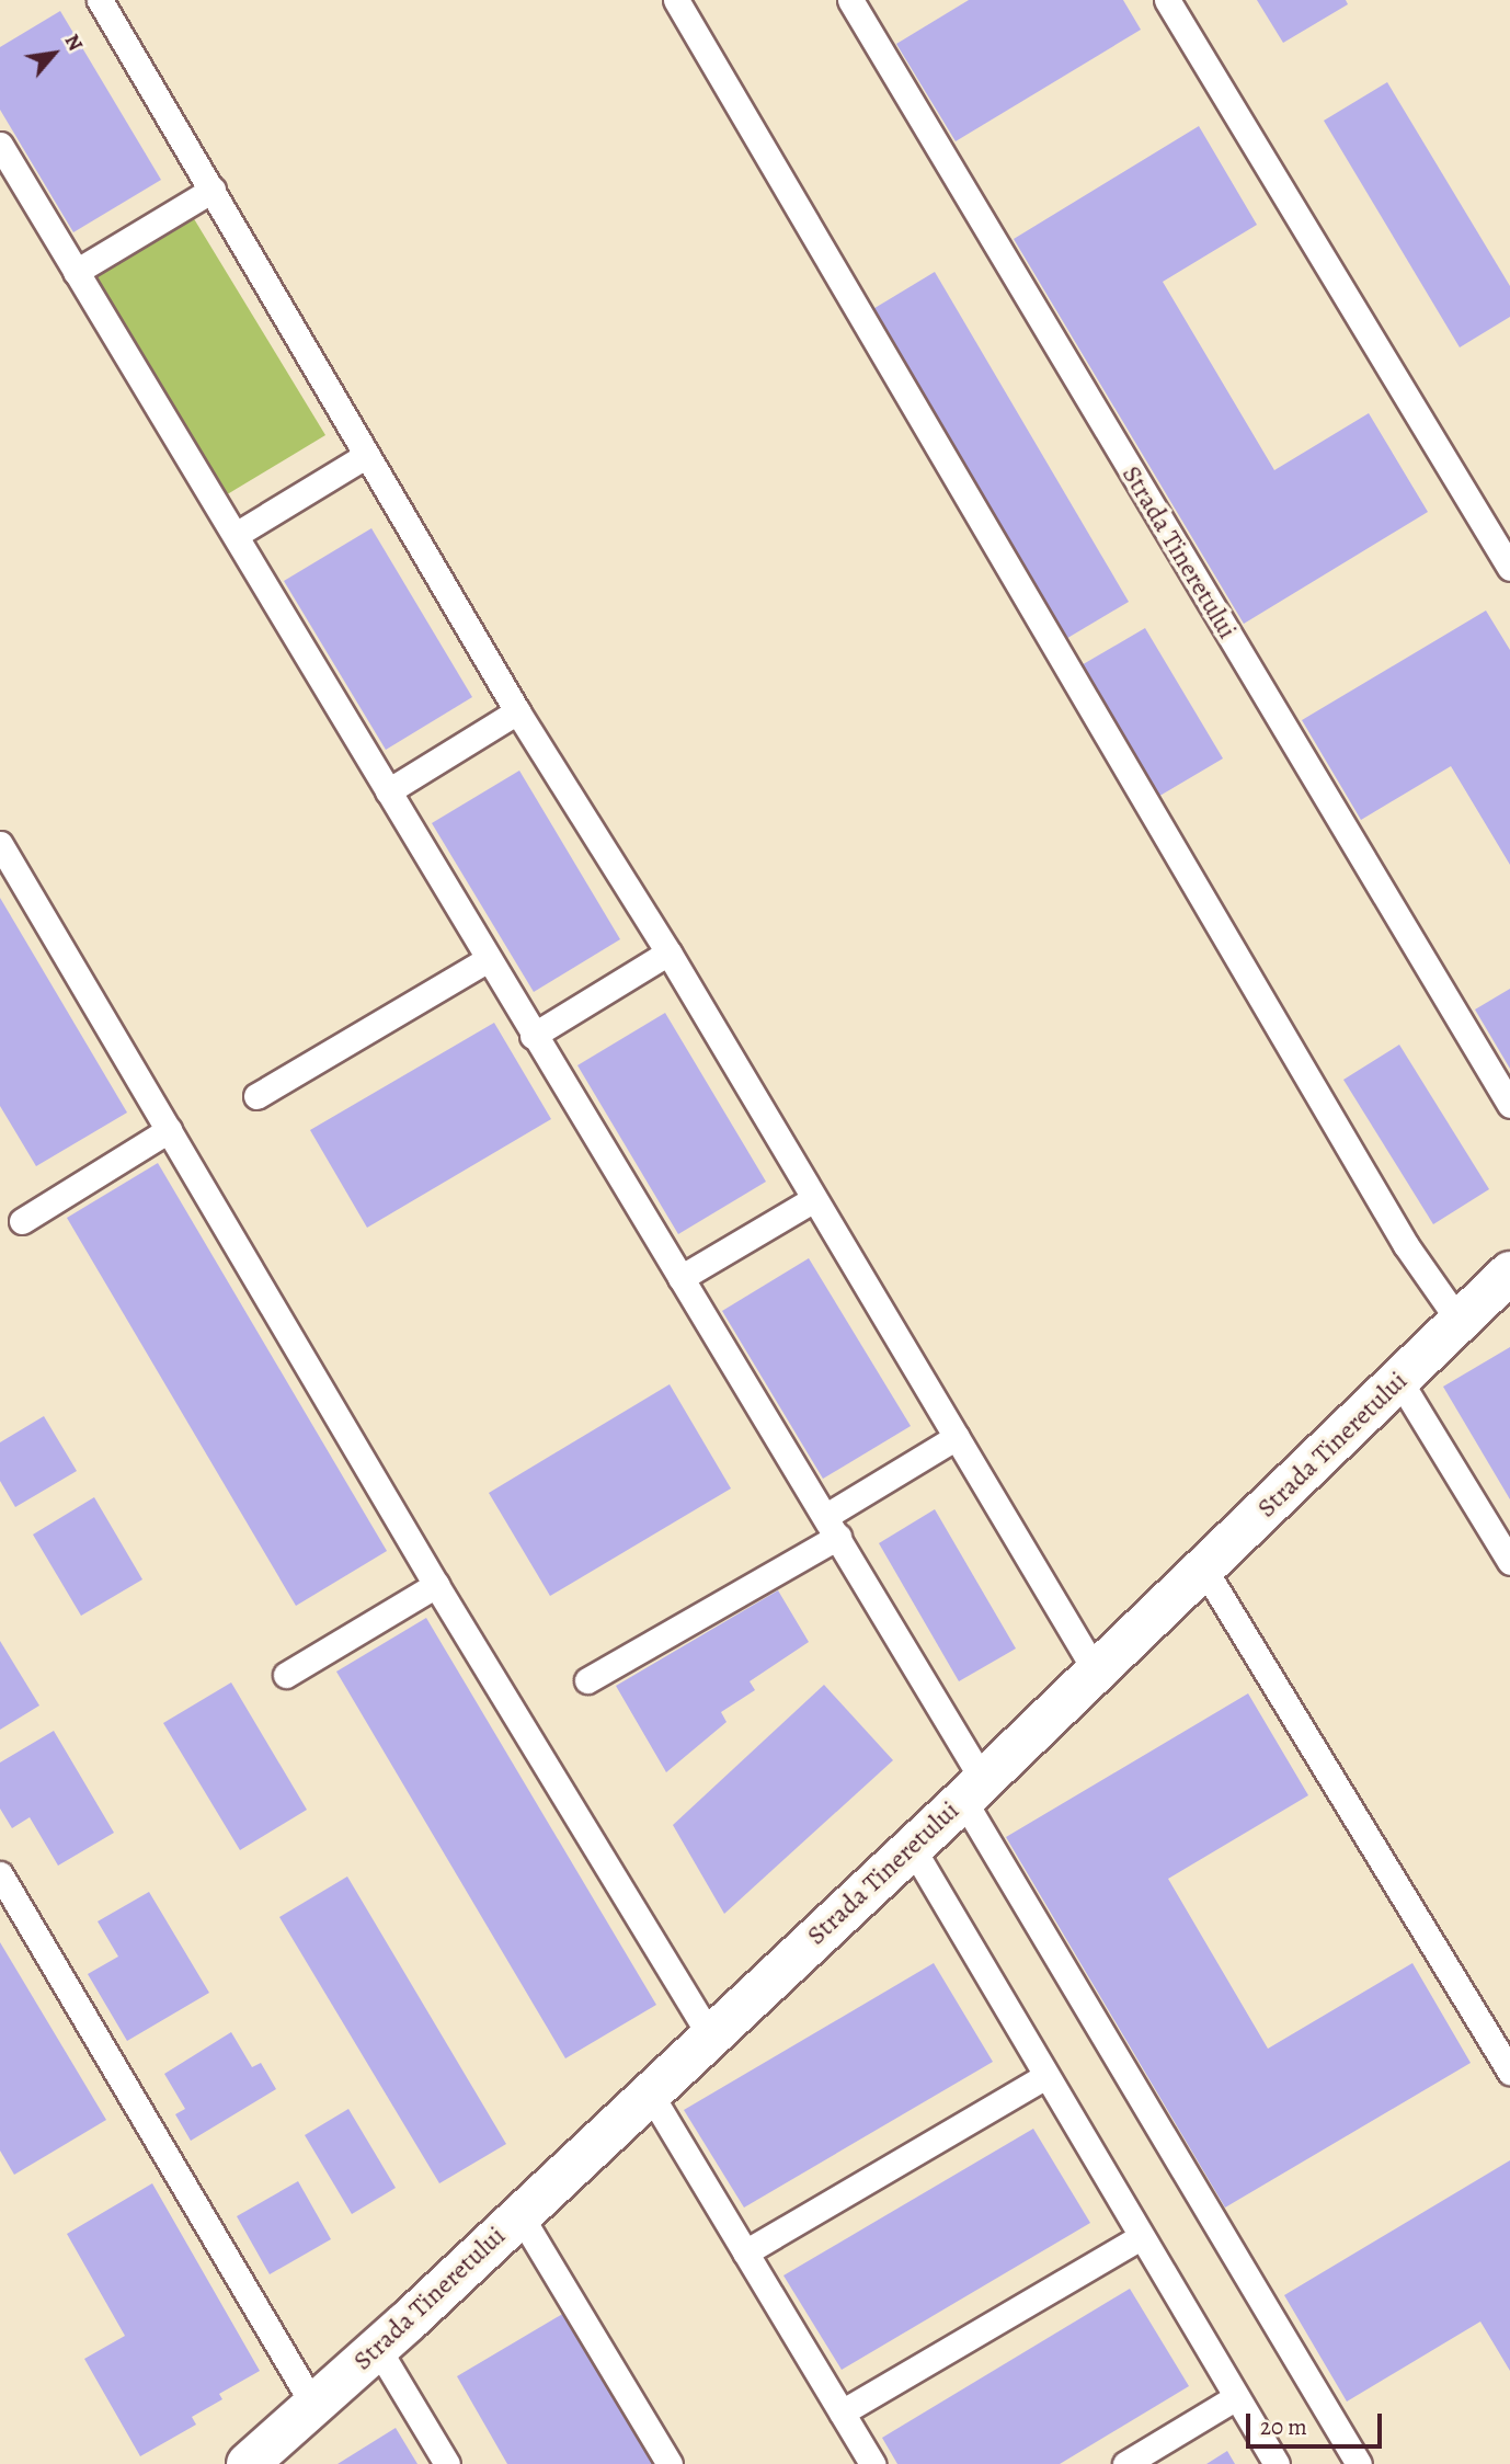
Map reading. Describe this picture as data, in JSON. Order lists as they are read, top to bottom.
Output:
{
  "streets": {
    "street": ["Strada Tineretului"]
  },
  "scale_bar": "20 m",
  "north": "top right"
}
